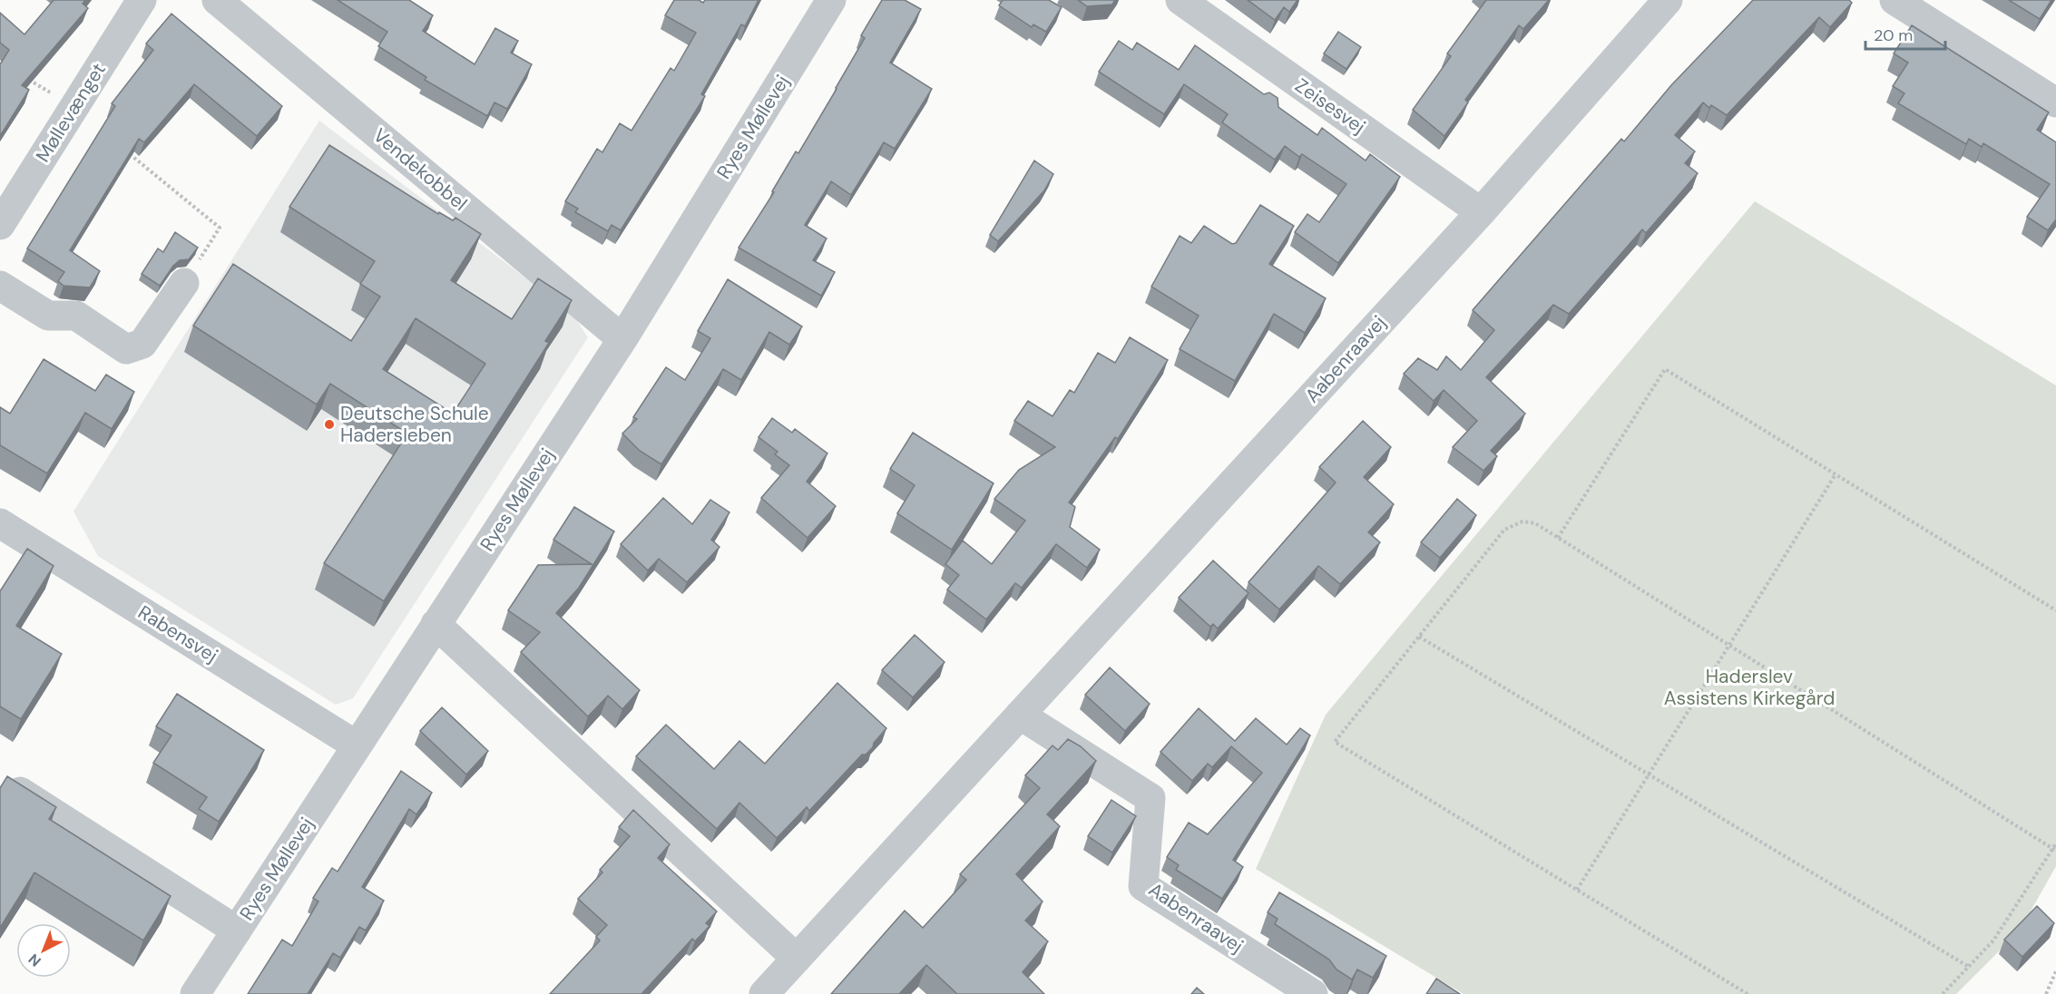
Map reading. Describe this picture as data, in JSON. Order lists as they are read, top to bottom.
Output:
{
  "streets": {
    "street": [
      "Zeisesvej",
      "Møllevænget",
      "Ryes Møllevej",
      "Vendekobbel",
      "Aabenraavej",
      "Rabensvej"
    ]
  },
  "crossings": [
    ["Zeisesvej", "Aabenraavej"],
    ["Ryes Møllevej", "Vendekobbel"],
    ["Ryes Møllevej", "Rabensvej"]
  ],
  "parks": ["Haderslev Assistens Kirkegård"],
  "places": ["Deutsche Schule Hadersleben"],
  "scale_bar": "20 m",
  "north": "bottom left"
}
